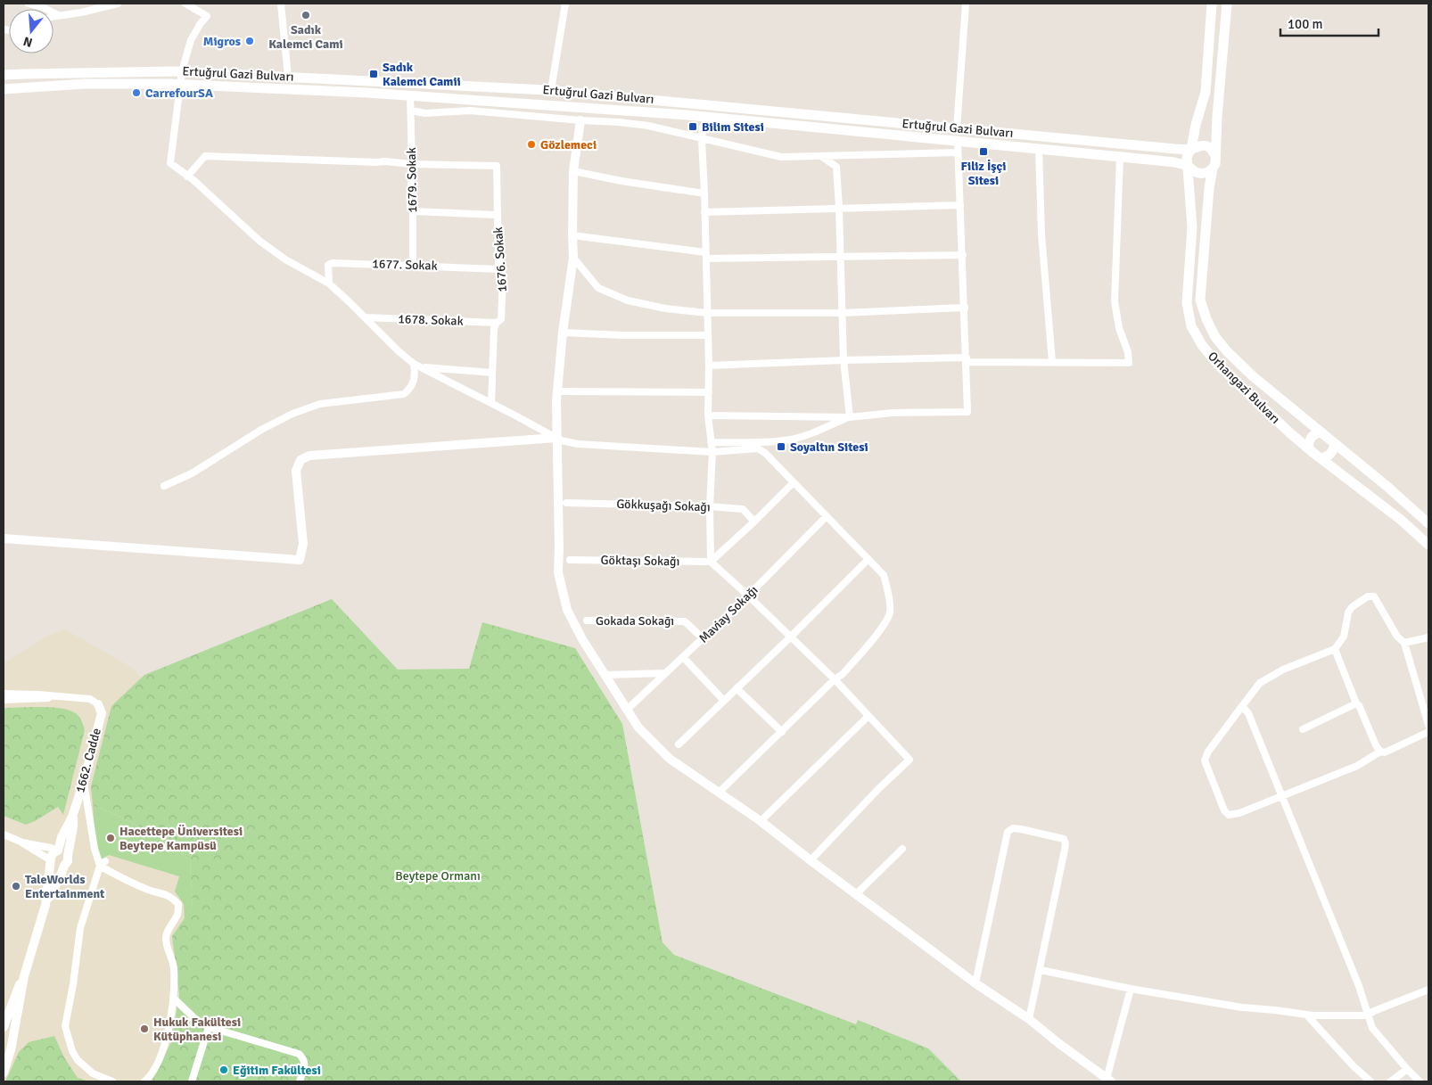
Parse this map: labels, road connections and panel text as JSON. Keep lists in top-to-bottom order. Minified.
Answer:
{"streets":{"main road":["Ertuğrul Gazi Bulvarı","Orhangazi Bulvarı"],"street":["1679. Sokak","1676. Sokak","1677. Sokak","1678. Sokak","Gökkuşağı Sokağı","Göktaşı Sokağı","Maviay Sokağı","Gokada Sokağı","1662. Cadde"]},"crossings":[["Ertuğrul Gazi Bulvarı","1679. Sokak"],["Ertuğrul Gazi Bulvarı","Orhangazi Bulvarı"],["1679. Sokak","1676. Sokak"],["1679. Sokak","1677. Sokak"],["1676. Sokak","1677. Sokak"],["1676. Sokak","1678. Sokak"],["Maviay Sokağı","Gokada Sokağı"]],"parks":["Beytepe Ormanı"],"places":{"other":["Sadık Kalemci Cami","Migros","CarrefourSA","Gözlemeci","Hacettepe Üniversitesi Beytepe Kampüsü","TaleWorlds Entertainment","Hukuk Fakültesi Kütüphanesi","Eğitim Fakültesi"],"transit":["Sadık Kalemci Camii","Bilim Sitesi","Filiz İşçi Sitesi","Soyaltın Sitesi"]},"scale_bar":"100 m","north":"bottom"}
